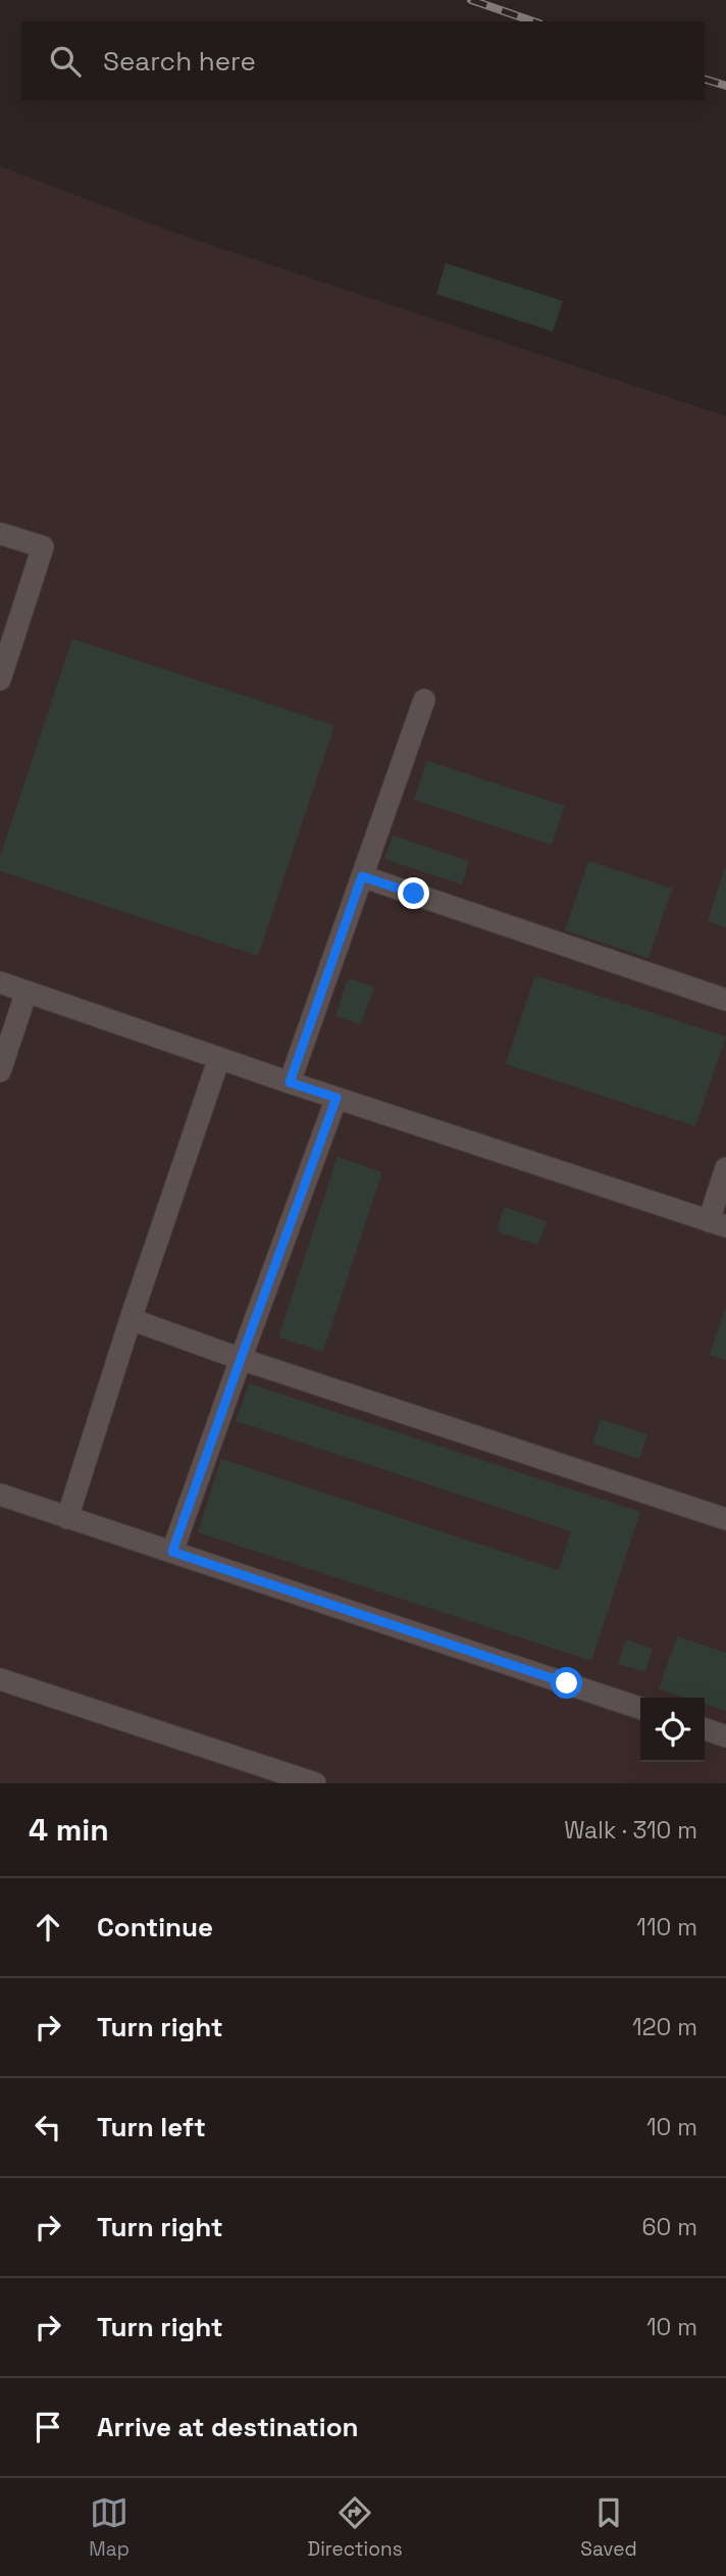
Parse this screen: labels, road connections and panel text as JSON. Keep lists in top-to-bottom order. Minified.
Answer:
{"page":{"search":"Search here","heading":["4 min","Walk · 310 m"],"list":[["Continue","110 m"],["Turn right","120 m"],["Turn left","10 m"],["Turn right","60 m"],["Turn right","10 m"],"Arrive at destination"],"nav":["Map","Directions","Saved"]}}
